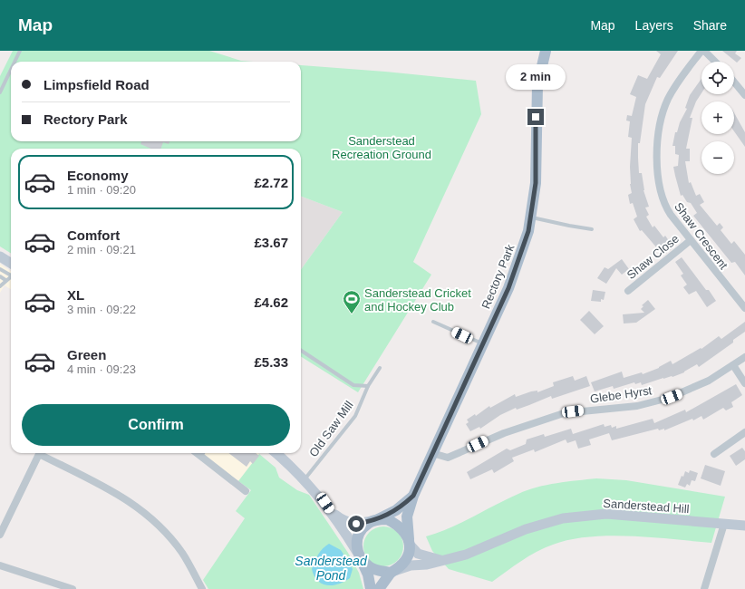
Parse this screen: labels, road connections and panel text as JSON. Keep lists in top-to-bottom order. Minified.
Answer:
{"streets":{"main road":["Rectory Park","Sanderstead Hill"],"street":["Shaw Crescent","Shaw Close","Glebe Hyrst"],"lane":["Old Saw Mill"]},"crossings":[["Shaw Crescent","Shaw Close"],["Rectory Park","Glebe Hyrst"],["Rectory Park","Sanderstead Hill"]],"water":["Sanderstead Pond"],"parks":["Sanderstead Recreation Ground"],"places":{"sports":["Sanderstead Cricket and Hockey Club"]},"page":{"header":"Map","nav":["Map","Layers","Share"],"map_buttons":["+","−"],"banner":["Limpsfield Road","Rectory Park"],"bubble":"2 min","list":[{"name":"Economy","note":"1 min · 09:20","value":"£2.72"},{"name":"Comfort","note":"2 min · 09:21","value":"£3.67"},{"name":"XL","note":"3 min · 09:22","value":"£4.62"},{"name":"Green","note":"4 min · 09:23","value":"£5.33"}],"buttons":"Confirm"}}
